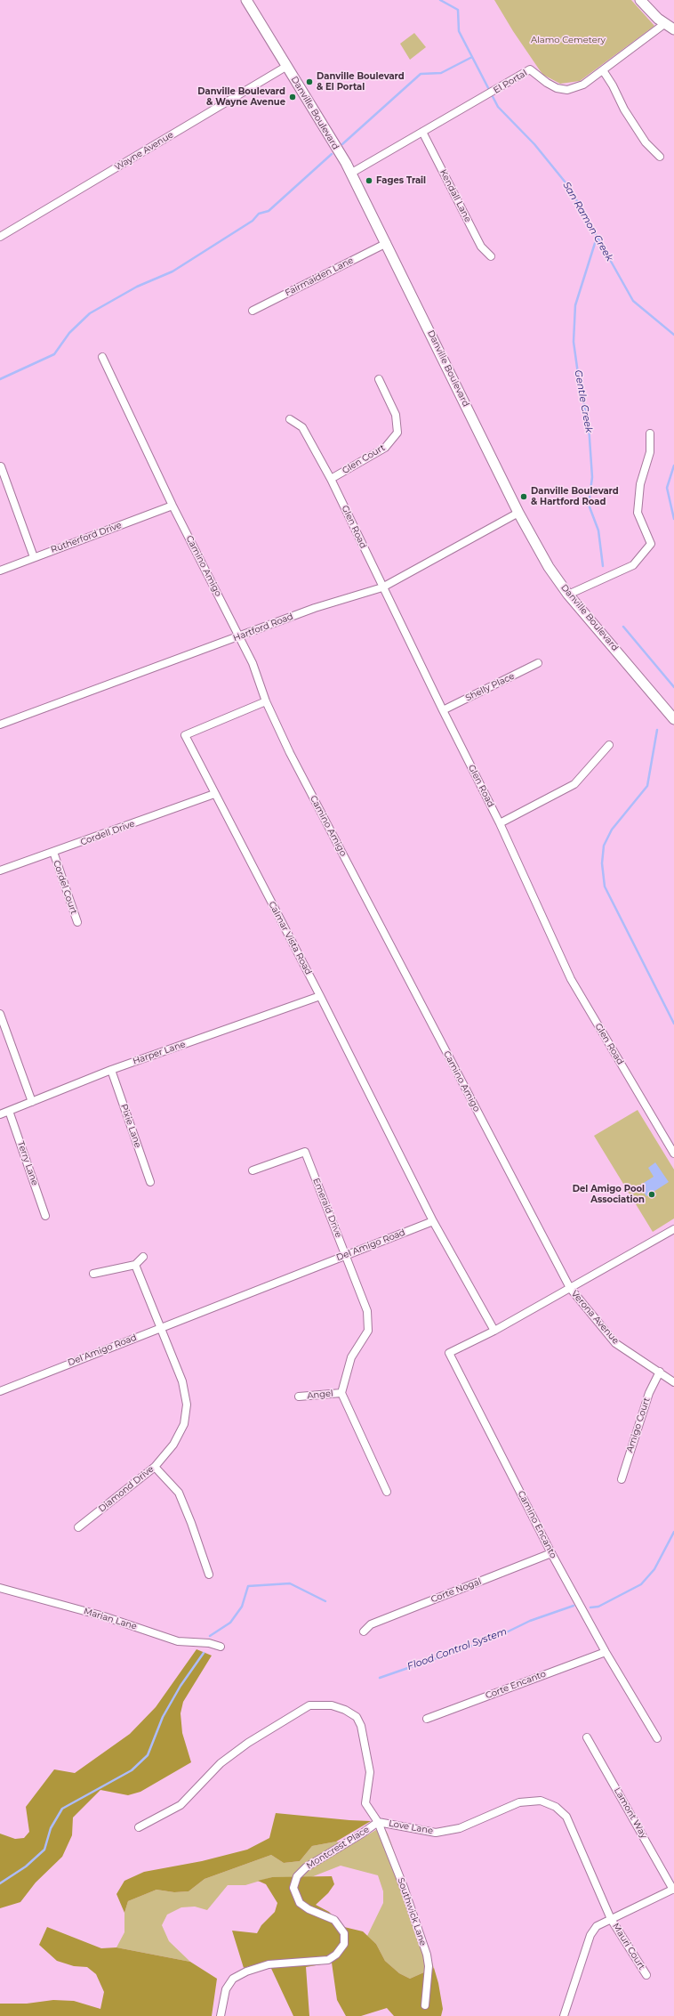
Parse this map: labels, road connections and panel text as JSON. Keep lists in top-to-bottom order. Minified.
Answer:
{"streets":{"main road":["Danville Boulevard"],"street":["El Portal","Wayne Avenue","Kendall Lane","Fairmaiden Lane","Glen Court","Glen Road","Rutherford Drive","Camino Amigo","Hartford Road","Shelly Place","Cordell Drive","Cordel Court","Calmar Vista Road","Harper Lane","Pixie Lane","Terry Lane","Emerald Drive","Del Amigo Road","Verona Avenue","Angel","Amigo Court","Diamond Drive","Camino Encanto","Corte Nogal","Marian Lane","Corte Encanto","Lamont Way","Love Lane","Montcrest Place","Southwick Lane","Mauri Court"]},"crossings":[["El Portal","Danville Boulevard"],["El Portal","Kendall Lane"],["Danville Boulevard","Wayne Avenue"],["Danville Boulevard","Fairmaiden Lane"],["Danville Boulevard","Hartford Road"],["Glen Court","Glen Road"],["Glen Road","Hartford Road"],["Glen Road","Shelly Place"],["Rutherford Drive","Camino Amigo"],["Camino Amigo","Hartford Road"],["Camino Amigo","Calmar Vista Road"],["Camino Amigo","Verona Avenue"],["Cordell Drive","Cordel Court"],["Cordell Drive","Calmar Vista Road"],["Calmar Vista Road","Harper Lane"],["Calmar Vista Road","Del Amigo Road"],["Harper Lane","Pixie Lane"],["Harper Lane","Terry Lane"],["Emerald Drive","Del Amigo Road"],["Emerald Drive","Angel"],["Del Amigo Road","Diamond Drive"],["Verona Avenue","Amigo Court"],["Camino Encanto","Corte Nogal"],["Camino Encanto","Corte Encanto"],["Love Lane","Montcrest Place"],["Love Lane","Southwick Lane"],["Love Lane","Mauri Court"],["Montcrest Place","Southwick Lane"]],"water":["San Ramon Creek","Gentle Creek","Flood Control System"],"parks":["Alamo Cemetery"],"places":["Danville Boulevard & El Portal","Danville Boulevard & Wayne Avenue","Fages Trail","Danville Boulevard & Hartford Road","Del Amigo Pool Association"]}
